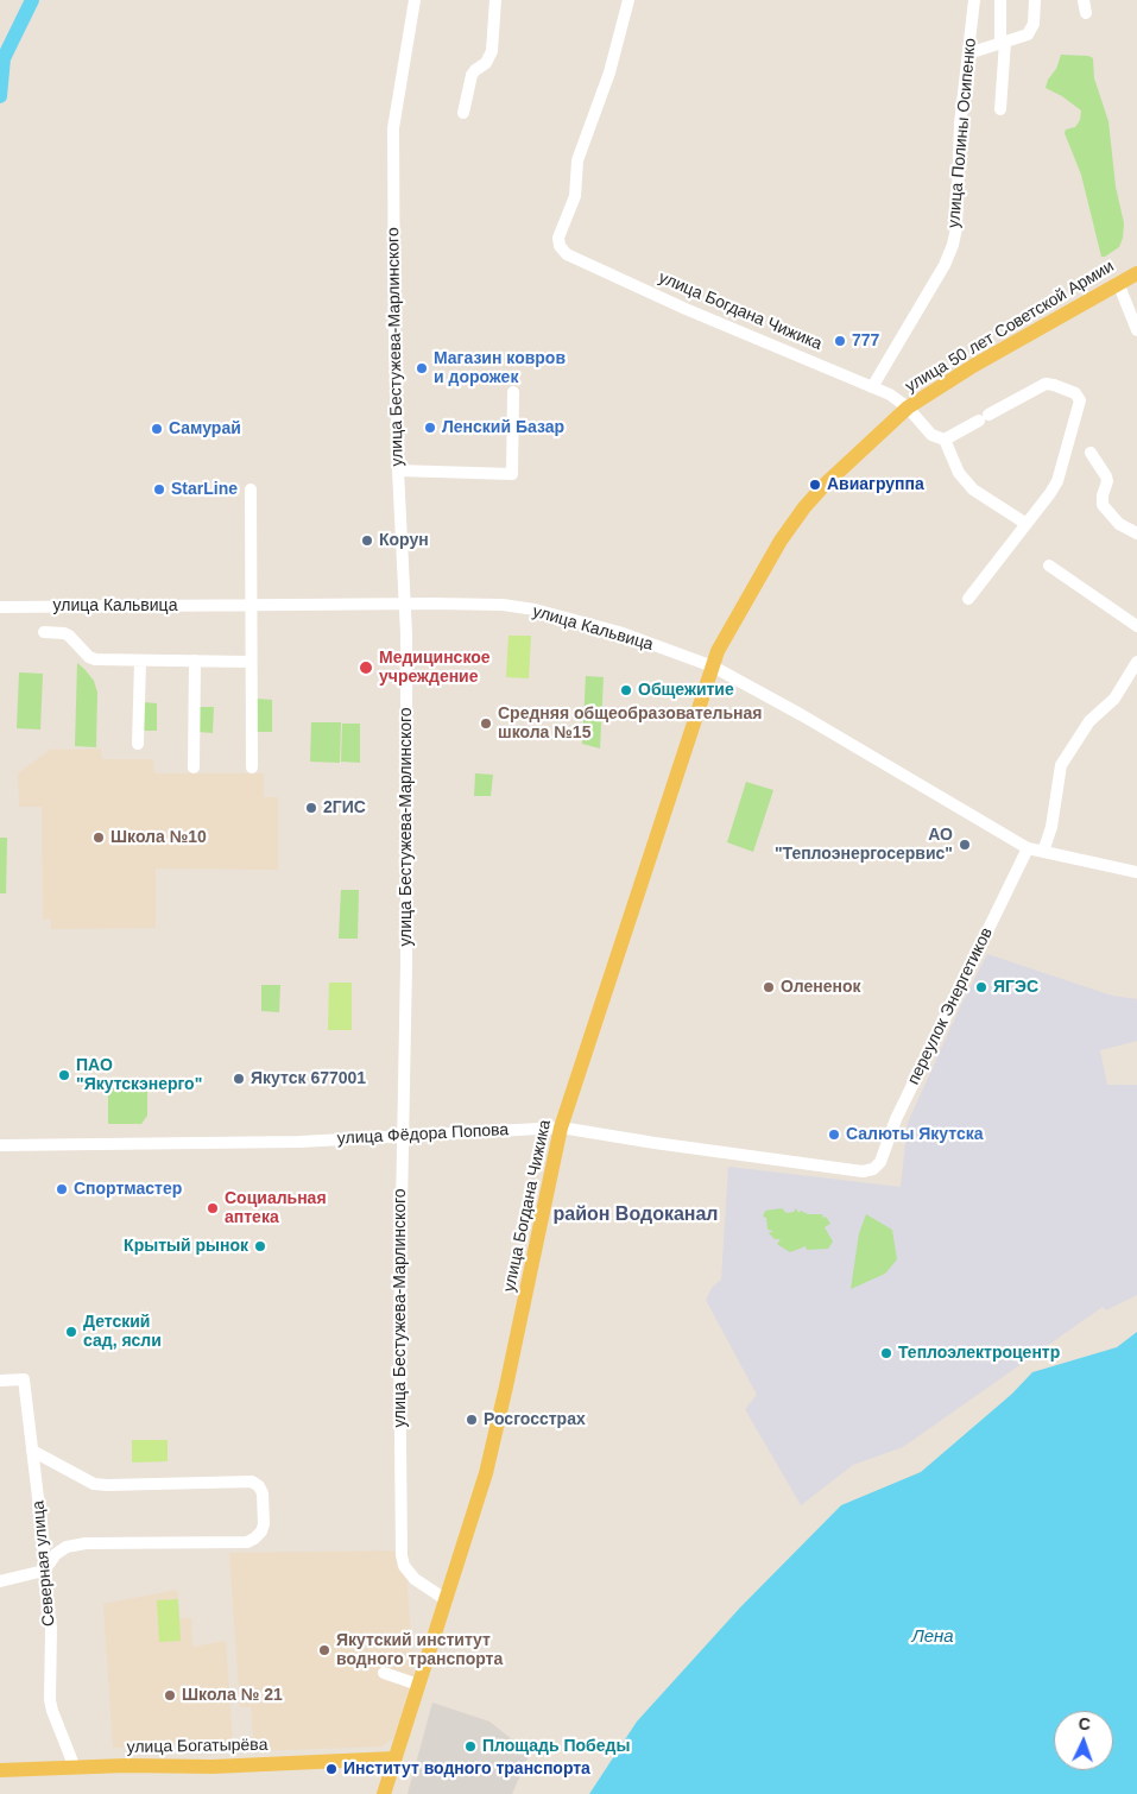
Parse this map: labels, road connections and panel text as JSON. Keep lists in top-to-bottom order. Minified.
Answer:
{"streets":{"main road":["улица Богдана Чижика","улица 50 лет Советской Армии","улица Богатырёва"],"street":["улица Полины Осипенко","улица Бестужева-Марлинского","улица Кальвица","переулок Энергетиков","улица Фёдора Попова","Северная улица"]},"crossings":[["улица Полины Осипенко","улица Богдана Чижика"],["улица Богдана Чижика","улица 50 лет Советской Армии"],["улица Богдана Чижика","улица Бестужева-Марлинского"],["улица Богдана Чижика","улица Кальвица"],["улица Богдана Чижика","улица Фёдора Попова"],["улица Богдана Чижика","улица Богатырёва"],["улица 50 лет Советской Армии","улица Кальвица"],["улица Бестужева-Марлинского","улица Кальвица"],["улица Бестужева-Марлинского","улица Фёдора Попова"],["улица Кальвица","переулок Энергетиков"],["переулок Энергетиков","улица Фёдора Попова"],["Северная улица","улица Богатырёва"]],"districts":["район Водоканал"],"water":["Лена"],"places":["777","Магазин ковров и дорожек","Ленский Базар","Самурай","Авиагруппа","StarLine","Корун","Медицинское учреждение","Общежитие","Средняя общеобразовательная школа №15","2ГИС","Школа №10","АО \"Теплоэнергосервис\"","Олененок","ЯГЭС","ПАО \"Якутскэнерго\"","Якутск 677001","Салюты Якутска","Спортмастер","Социальная аптека","Крытый рынок","Детский сад, ясли","Теплоэлектроцентр","Росгосстрах","Якутский институт водного транспорта","Школа № 21","Площадь Победы","Институт водного транспорта"],"north":"top"}
